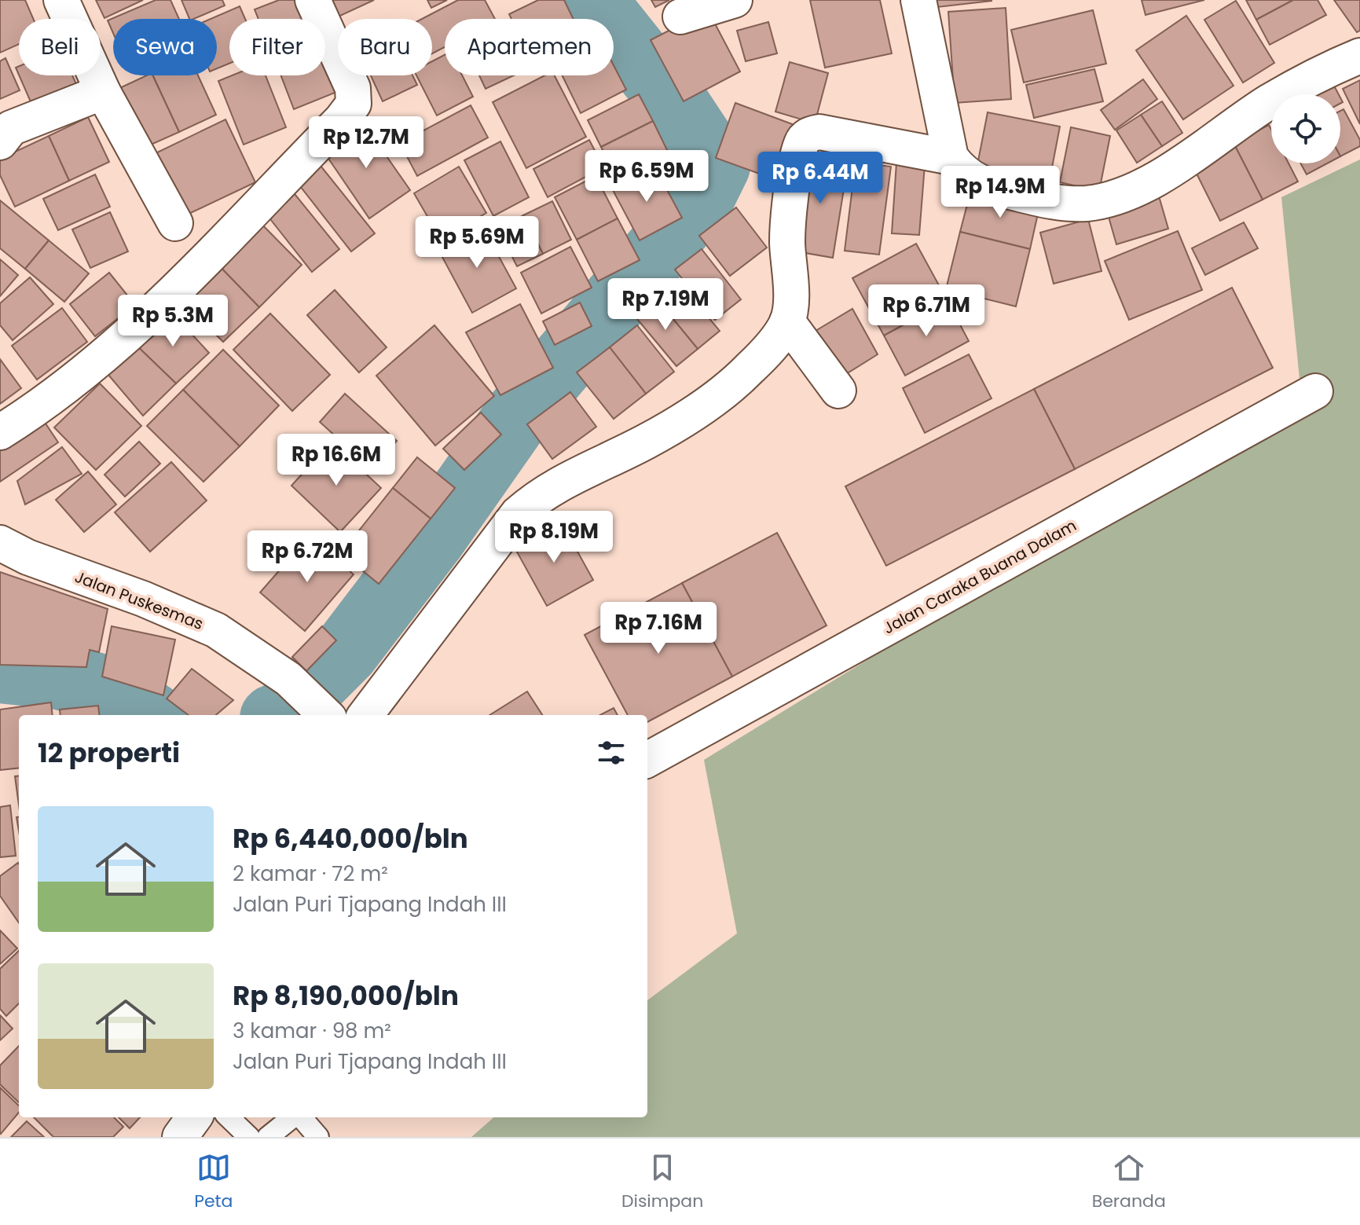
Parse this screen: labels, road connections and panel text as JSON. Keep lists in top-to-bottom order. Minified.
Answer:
{"streets":{"street":["Jalan Caraka Buana Dalam","Jalan Puskesmas"]},"page":{"chip":["Beli","Sewa","Filter","Baru","Apartemen"],"price":["Rp 12.7M","Rp 6.59M","Rp 6.44M","Rp 14.9M","Rp 5.69M","Rp 7.19M","Rp 6.71M","Rp 5.3M","Rp 16.6M","Rp 8.19M","Rp 6.72M","Rp 7.16M"],"heading":"12 properti","list":[{"name":"Rp 6,440,000/bln","note":"2 kamar · 72 m² · Jalan Puri Tjapang Indah III"},{"name":"Rp 8,190,000/bln","note":"3 kamar · 98 m² · Jalan Puri Tjapang Indah III"}],"tabs":["Peta","Disimpan","Beranda"]}}
